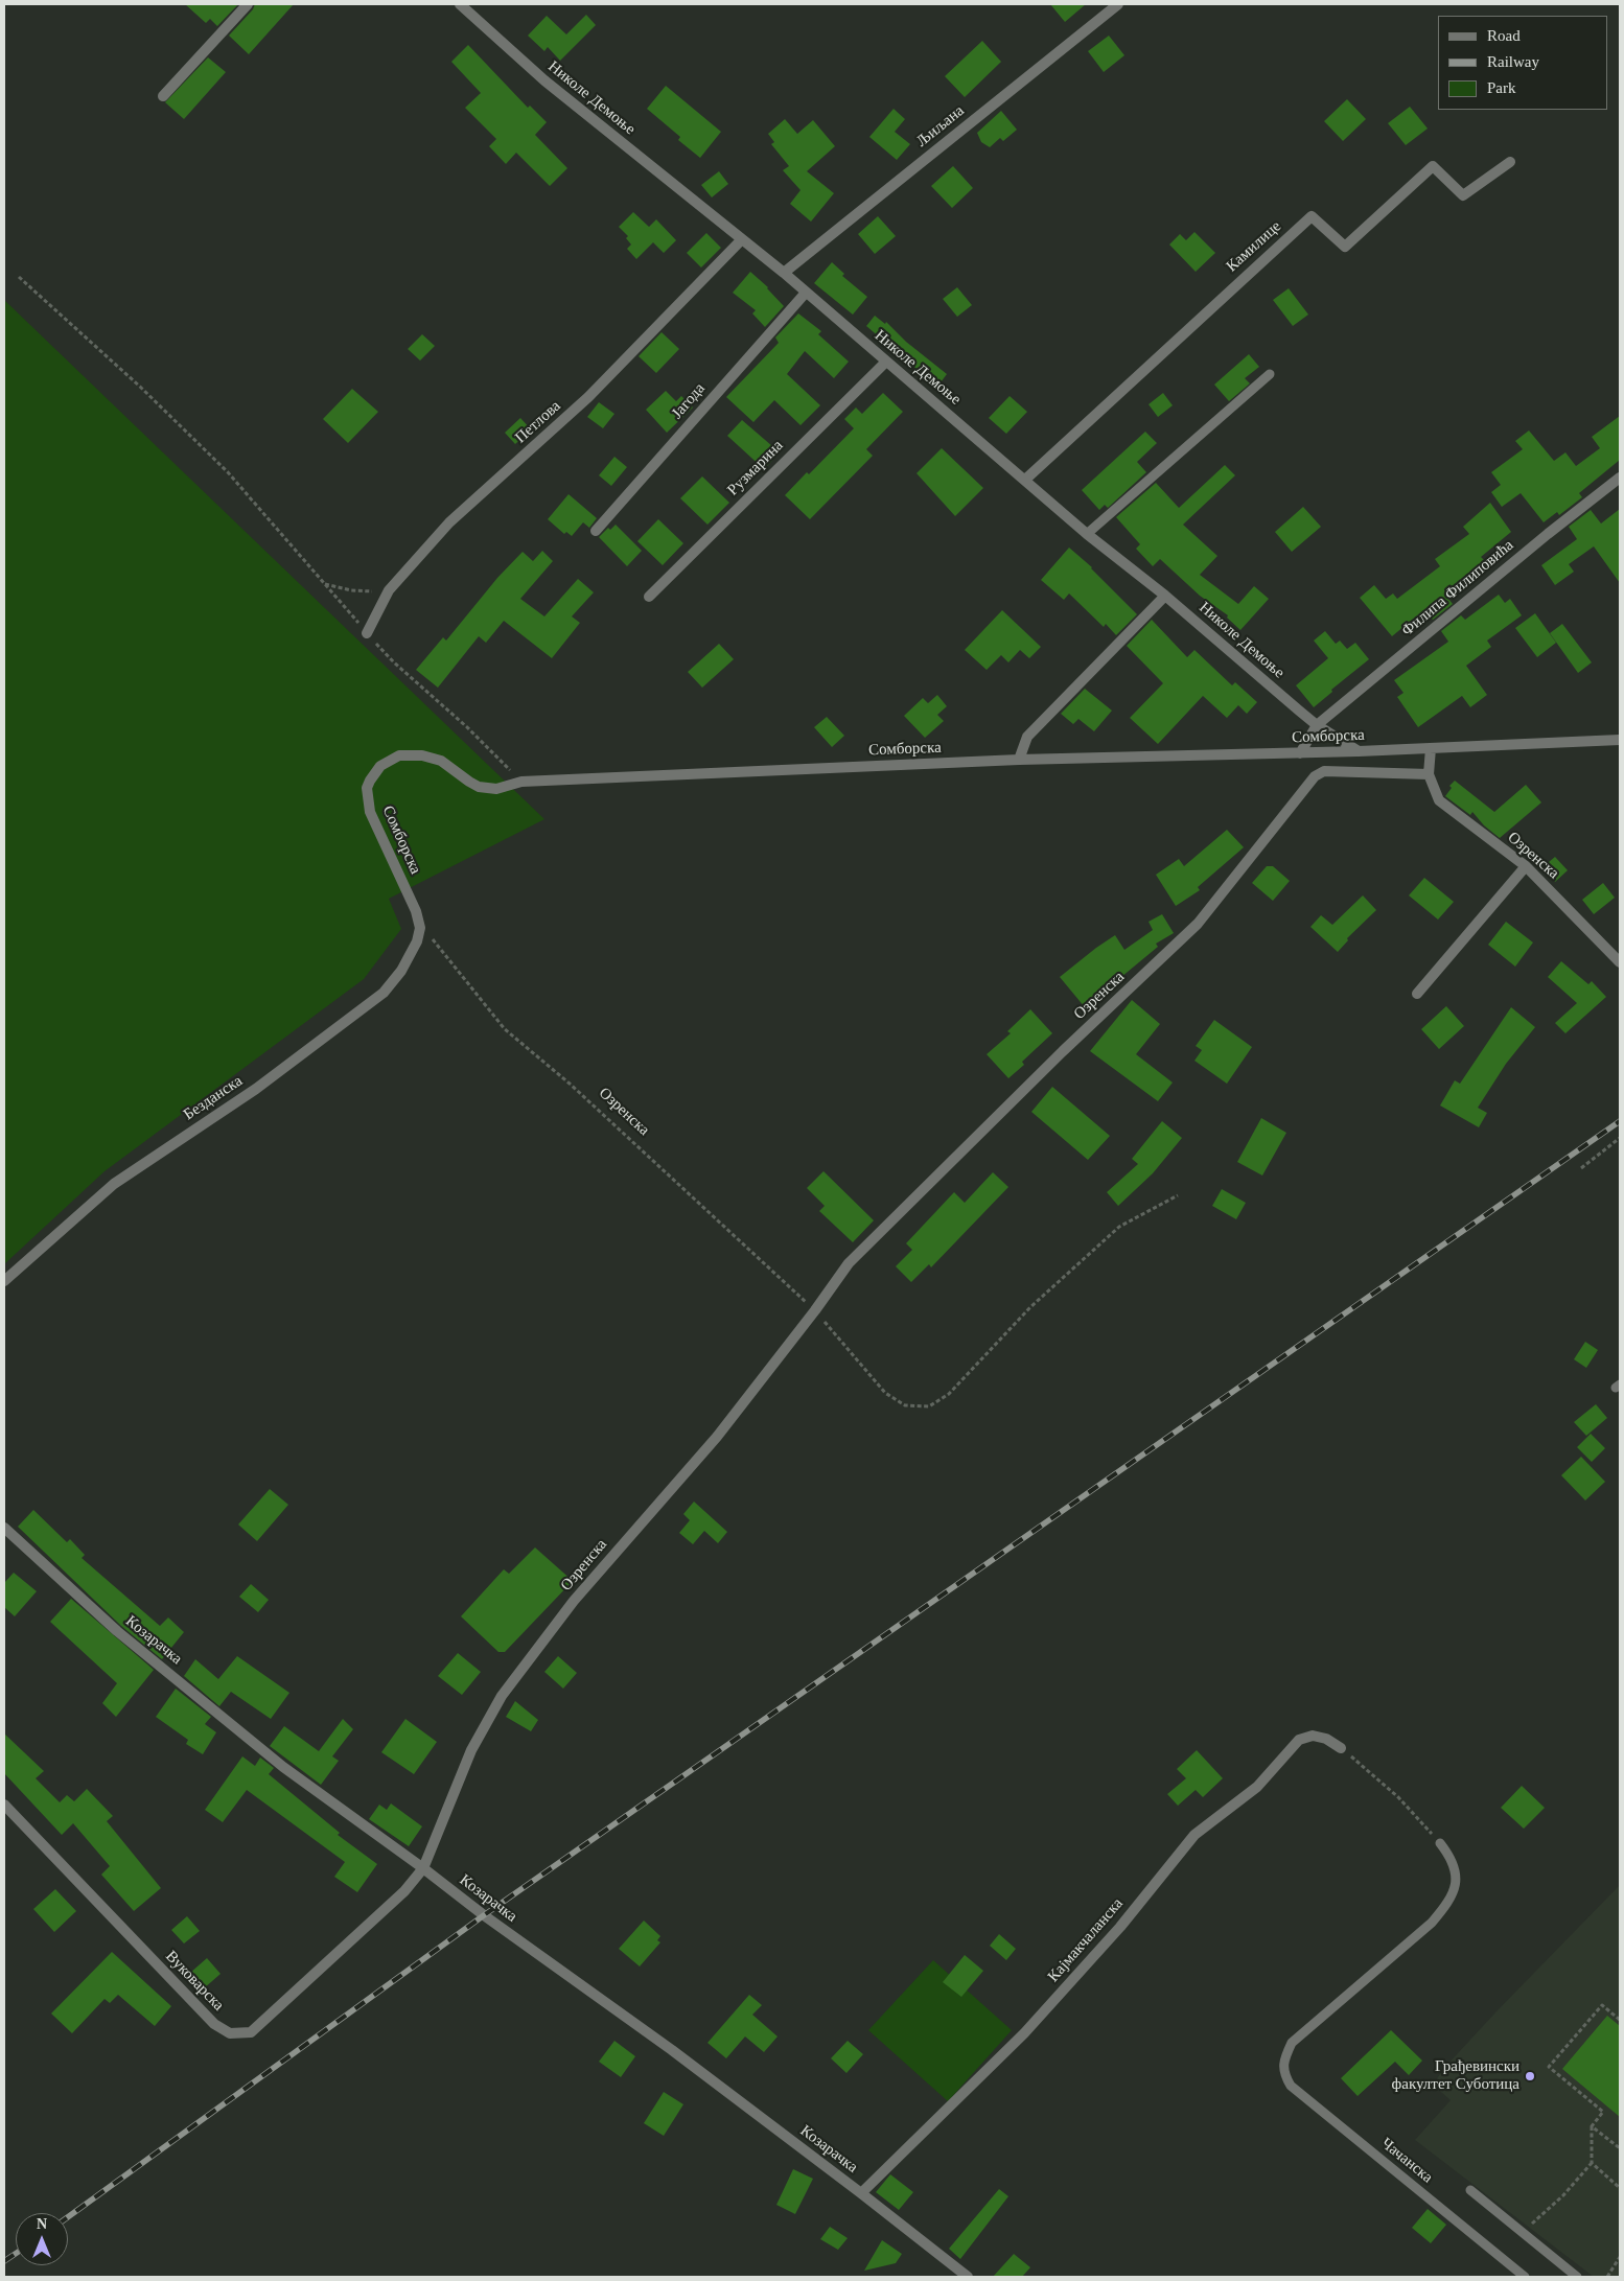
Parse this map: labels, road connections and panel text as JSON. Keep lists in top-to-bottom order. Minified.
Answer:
{"streets":{"street":["Николе Демоње","Љиљана","Камилице","Јагода","Петлова","Рузмарина","Филипа Филиповића","Сомборска","Озренска","Безданска","Козарачка","Кајмакчаланска","Вуковарска"],"lane":["Чачанска"]},"crossings":[["Николе Демоње","Љиљана"],["Николе Демоње","Камилице"],["Николе Демоње","Јагода"],["Николе Демоње","Петлова"],["Николе Демоње","Рузмарина"],["Николе Демоње","Филипа Филиповића"],["Николе Демоње","Сомборска"],["Филипа Филиповића","Сомборска"],["Сомборска","Озренска"],["Сомборска","Безданска"],["Озренска","Безданска"],["Озренска","Козарачка"],["Озренска","Вуковарска"],["Козарачка","Кајмакчаланска"],["Козарачка","Вуковарска"]],"places":["Грађевински факултет Суботица"],"legend":["Road","Railway","Park"],"north":"top"}
